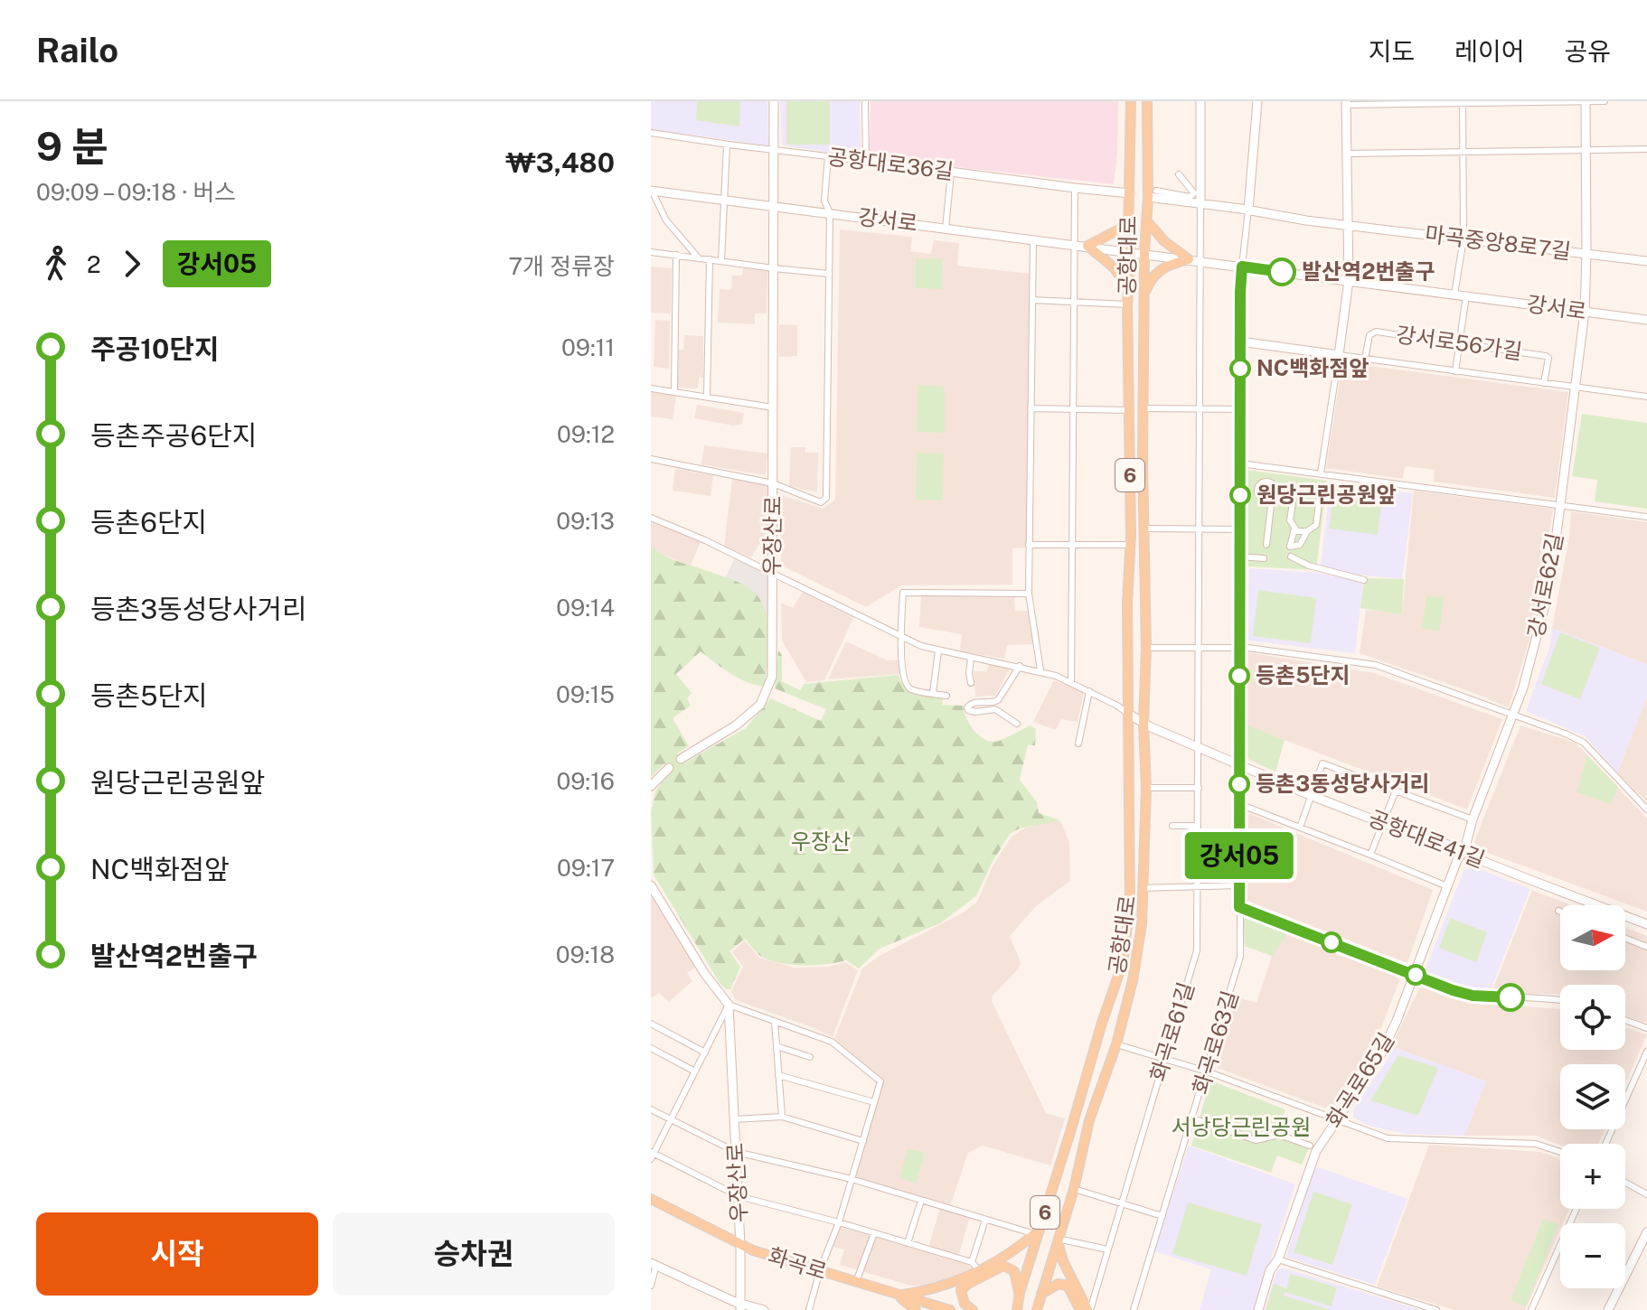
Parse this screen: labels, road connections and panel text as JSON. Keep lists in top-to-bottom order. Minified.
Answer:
{"streets":{"main road":["공항대로","6","화곡로"],"street":["공항대로36길","강서로","마곡중앙8로7길","강서로56가길","우장산로","강서로62길","공항대로41길","화곡로61길","화곡로63길","화곡로65길"]},"crossings":[["공항대로36길","강서로"],["공항대로36길","공항대로"],["강서로","공항대로"],["강서로","우장산로"],["강서로","강서로62길"],["강서로","화곡로61길"],["마곡중앙8로7길","공항대로"],["마곡중앙8로7길","강서로62길"],["공항대로","공항대로41길"],["공항대로","화곡로61길"],["공항대로","화곡로63길"],["강서로56가길","강서로62길"],["강서로56가길","화곡로63길"],["우장산로","화곡로"],["강서로62길","공항대로41길"],["강서로62길","화곡로65길"],["공항대로41길","화곡로61길"],["공항대로41길","화곡로63길"],["공항대로41길","화곡로65길"]],"parks":["우장산","서낭당근린공원"],"places":["발산역2번출구","NC백화점앞","원당근린공원앞","등촌5단지","등촌3동성당사거리"],"lines":["bus line 강서05"],"north":"right","page":{"header":"Railo","nav":["지도","레이어","공유"],"heading":["9 분","09:09 – 09:18 · 버스","₩3,480"],"on_map":"강서05","legs":["2","강서05","7개 정류장"],"list":[{"name":"주공10단지","value":"09:11"},{"name":"등촌주공6단지","value":"09:12"},{"name":"등촌6단지","value":"09:13"},{"name":"등촌3동성당사거리","value":"09:14"},{"name":"등촌5단지","value":"09:15"},{"name":"원당근린공원앞","value":"09:16"},{"name":"NC백화점앞","value":"09:17"},{"name":"발산역2번출구","value":"09:18"}],"map_buttons":["+","−"],"buttons":["시작","승차권"]}}
